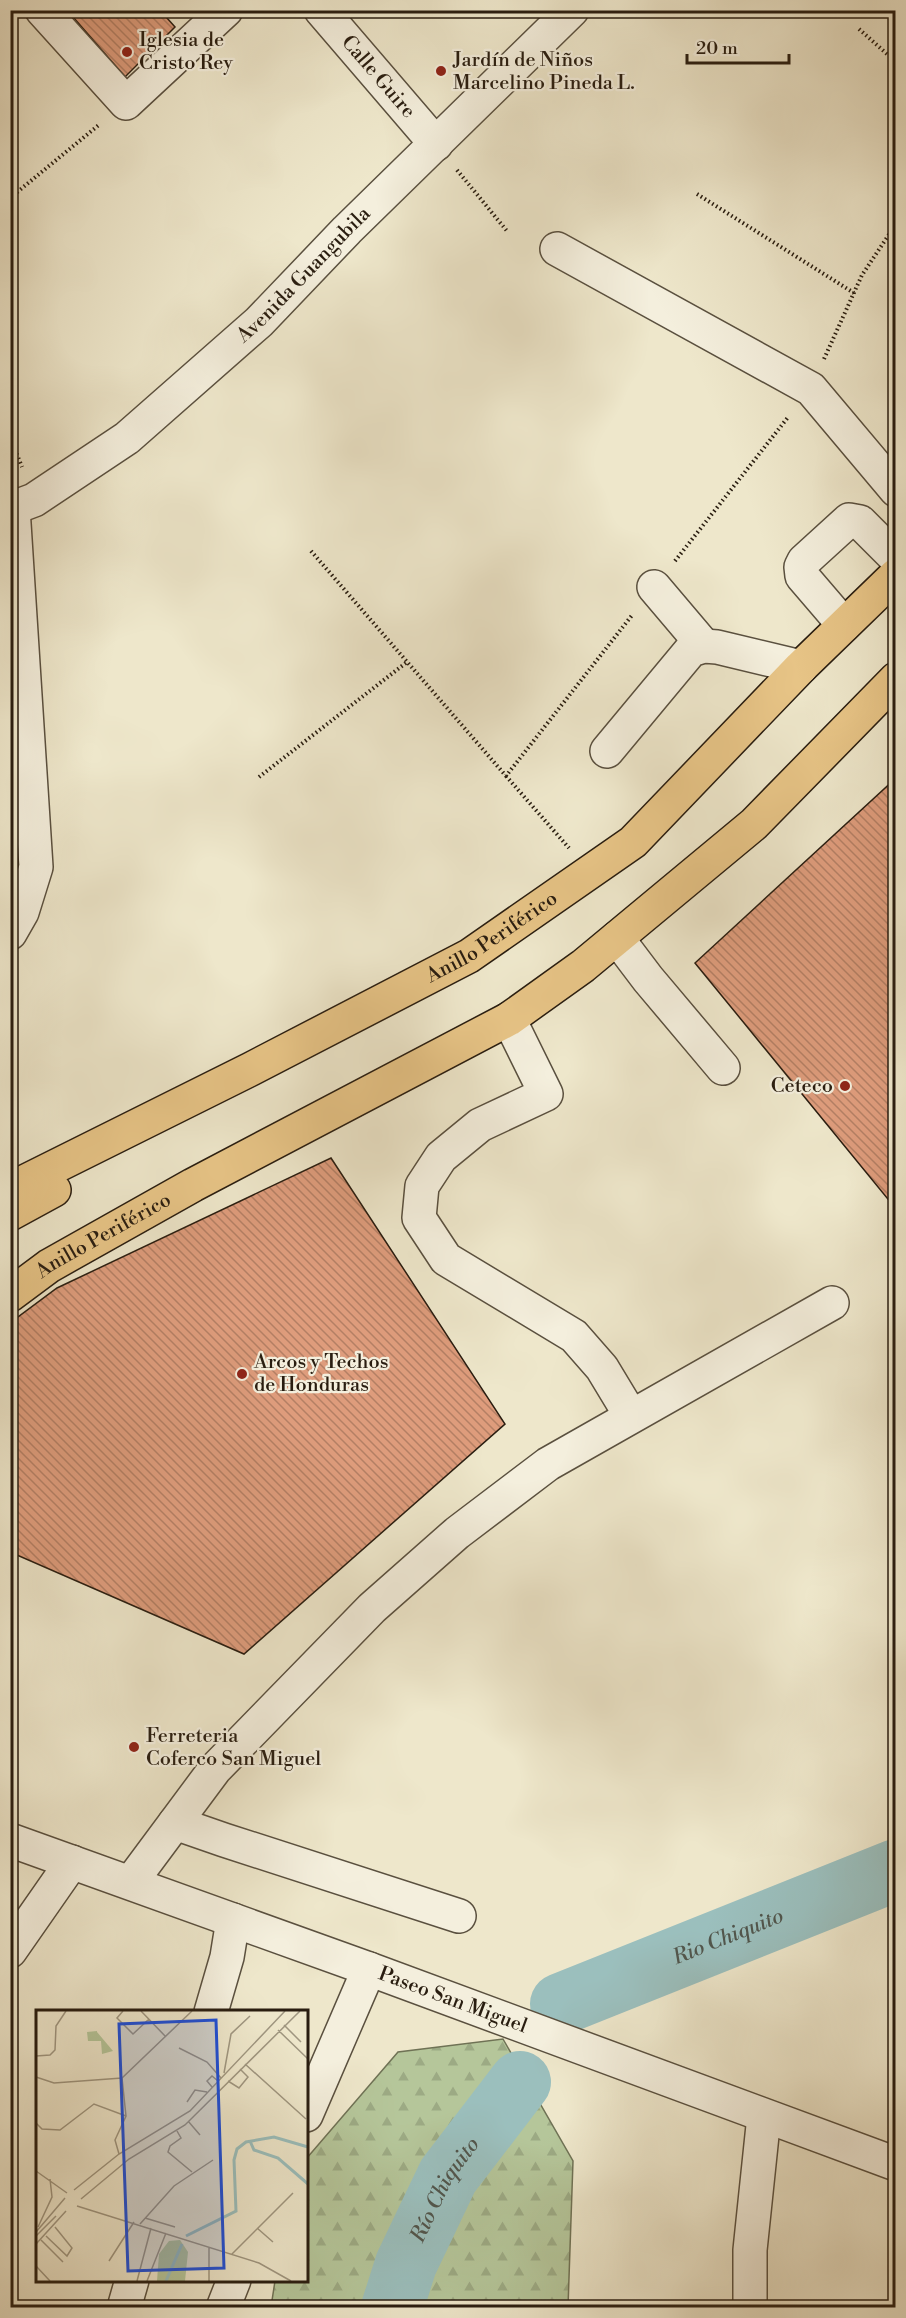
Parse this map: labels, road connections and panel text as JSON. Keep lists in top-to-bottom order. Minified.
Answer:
{"streets":{"highway":["Anillo Periférico"],"street":["Calle Guire","Avenida Guangubila","Paseo San Miguel"]},"crossings":[["Calle Guire","Avenida Guangubila"]],"water":["Rio Chiquito","Río Chiquito"],"places":["Iglesia de Cristo Rey","Jardín de Niños Marcelino Pineda L.","Ceteco","Arcos y Techos de Honduras","Ferreteria Coferco San Miguel"],"scale_bar":"20 m"}
